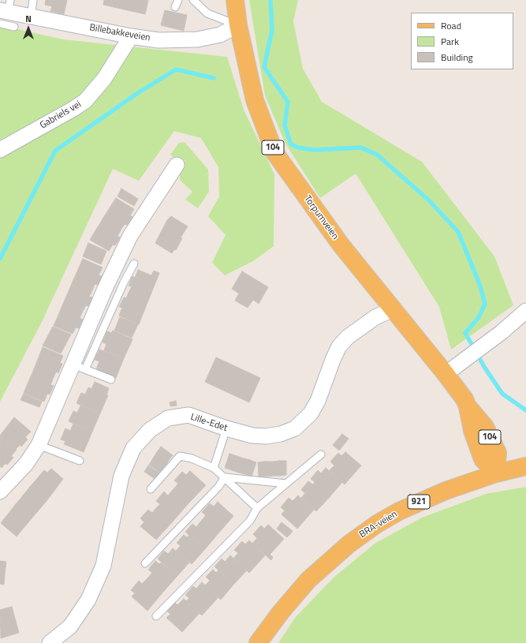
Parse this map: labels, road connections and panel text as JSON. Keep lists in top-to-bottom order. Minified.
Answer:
{"streets":{"main road":["104","Torpumveien","921","BRA-veien"],"street":["Billebakkeveien","Gabriels vei","Lille-Edet"]},"crossings":[["Billebakkeveien","Gabriels vei"],["Billebakkeveien","Torpumveien"],["Torpumveien","Lille-Edet"],["Torpumveien","BRA-veien"]],"legend":["Road","Park","Building"],"north":"top"}
